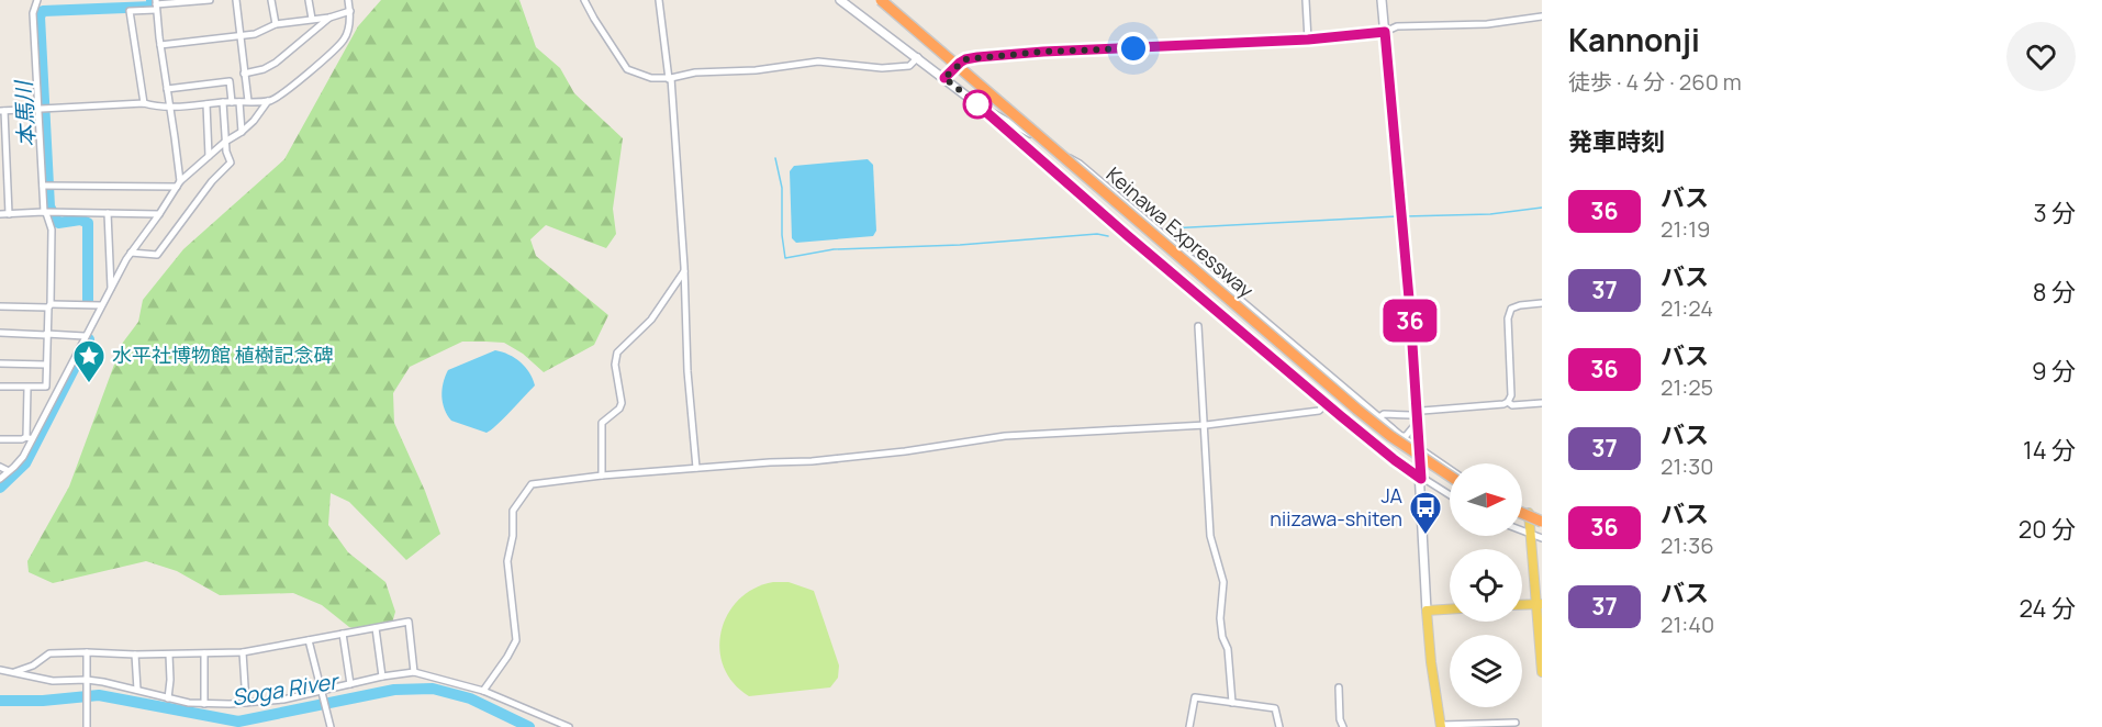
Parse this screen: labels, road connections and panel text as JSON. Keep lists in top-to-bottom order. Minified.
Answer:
{"streets":{"highway":["Keinawa Expressway"]},"water":["本馬川","Soga River"],"places":{"place":["水平社博物館 植樹記念碑"],"bus stop":["JA niizawa-shiten"]},"lines":["bus line 36"],"north":"right","page":{"on_map":"36","heading":[["Kannonji","徒歩 · 4 分 · 260 m"],"発車時刻"],"list":[{"mark":"36","name":"バス","note":"21:19","value":"3 分"},{"mark":"37","name":"バス","note":"21:24","value":"8 分"},{"mark":"36","name":"バス","note":"21:25","value":"9 分"},{"mark":"37","name":"バス","note":"21:30","value":"14 分"},{"mark":"36","name":"バス","note":"21:36","value":"20 分"},{"mark":"37","name":"バス","note":"21:40","value":"24 分"}]}}
